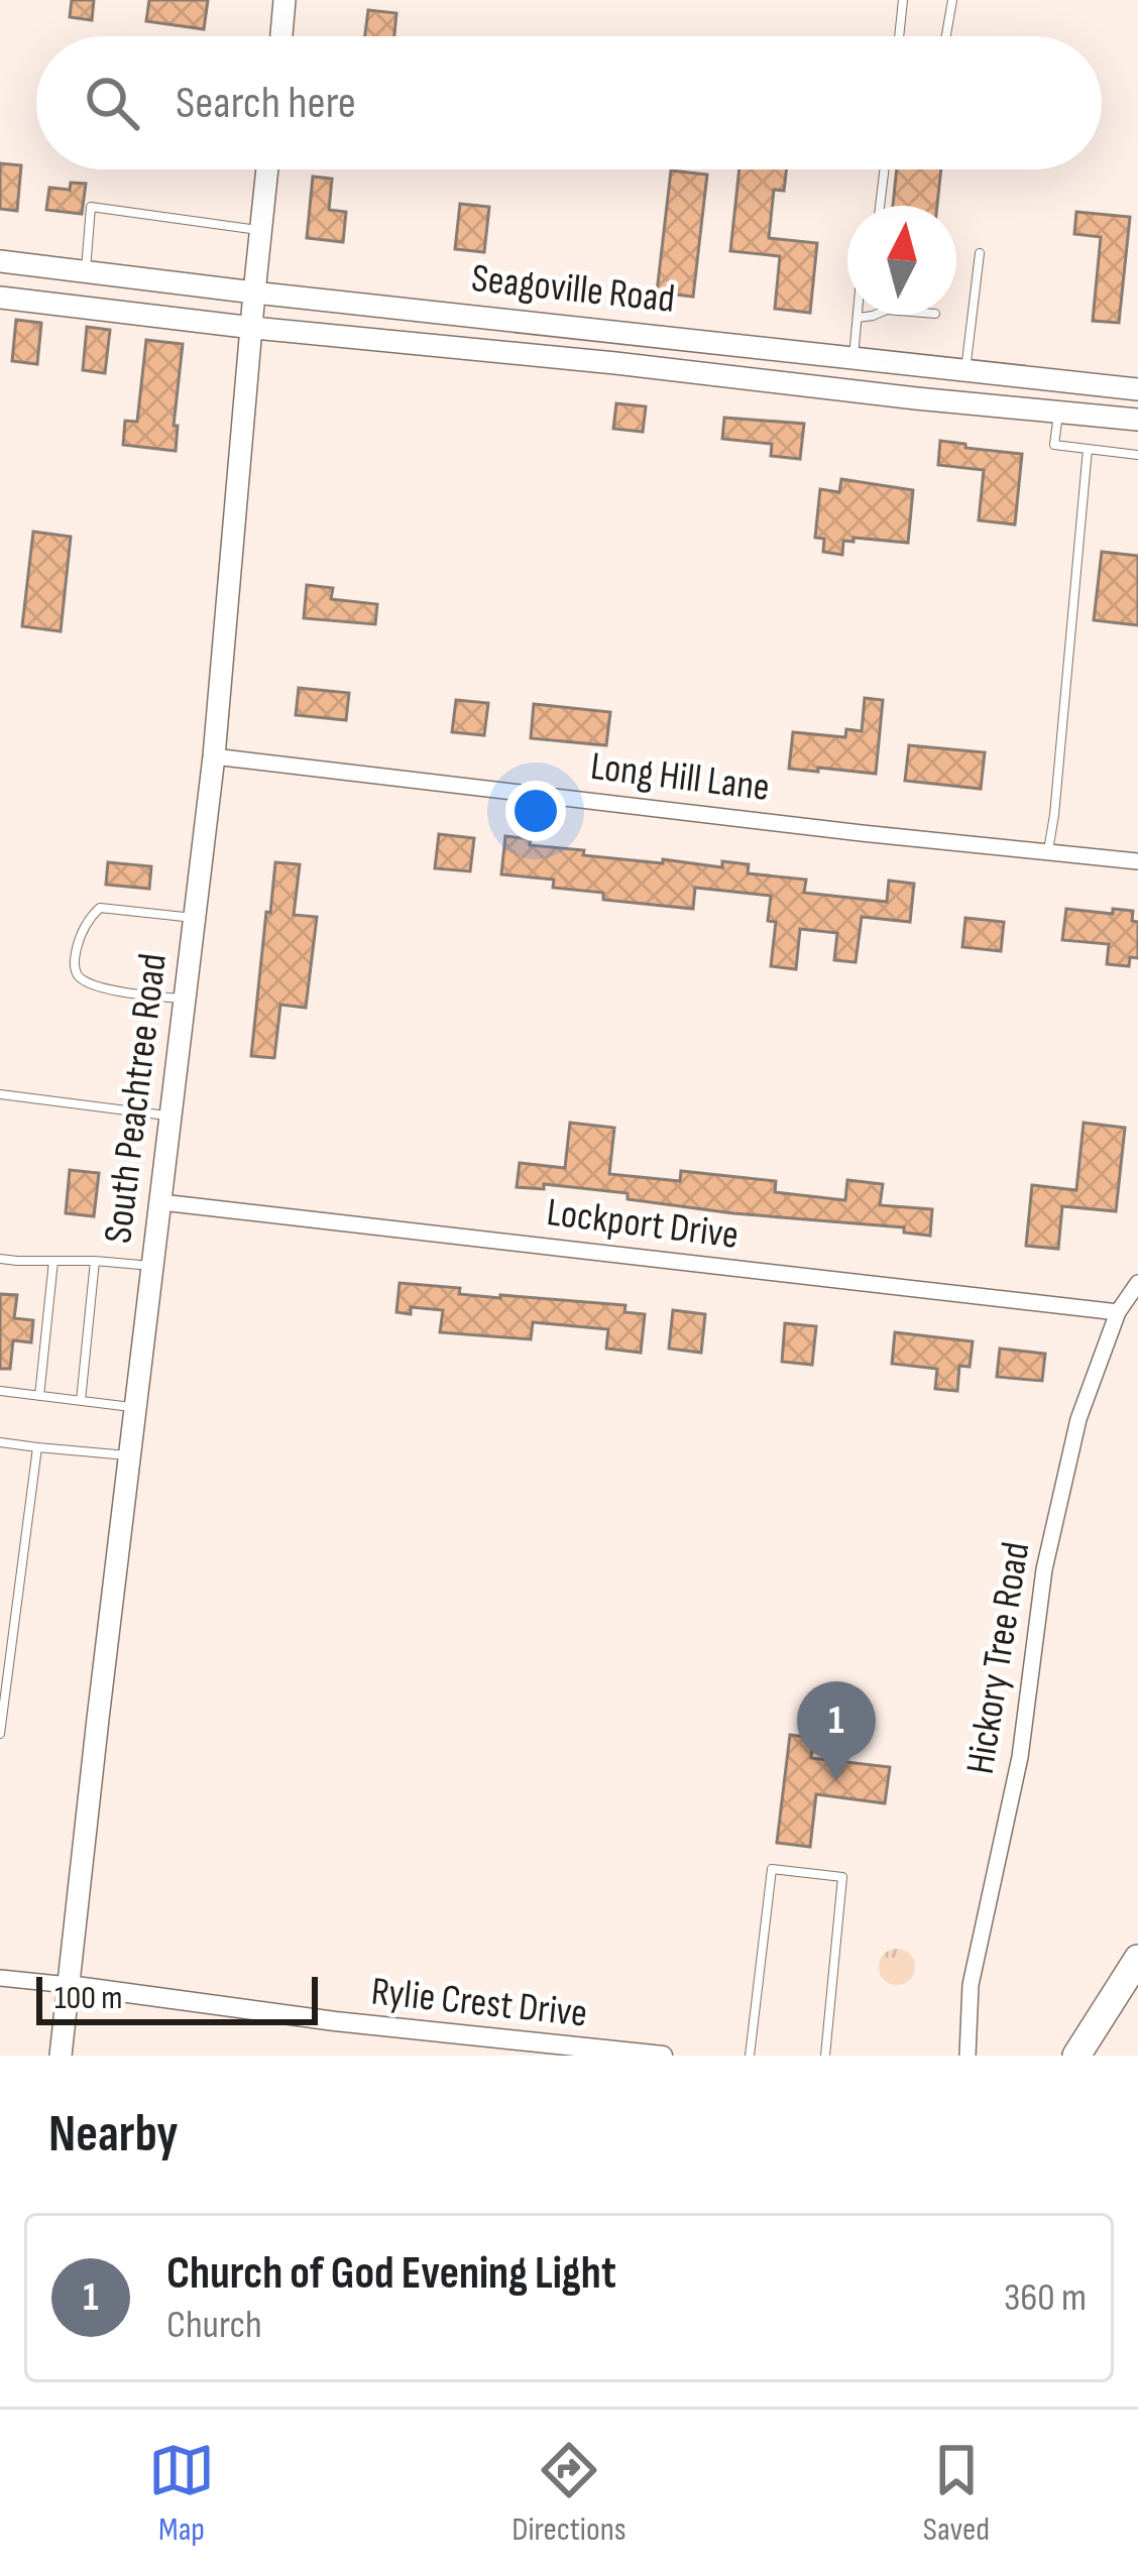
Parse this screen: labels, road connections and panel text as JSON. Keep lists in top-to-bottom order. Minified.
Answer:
{"streets":{"main road":["Seagoville Road","South Peachtree Road"],"street":["Long Hill Lane","Lockport Drive","Hickory Tree Road","Rylie Crest Drive"]},"crossings":[["Seagoville Road","South Peachtree Road"],["Long Hill Lane","South Peachtree Road"],["South Peachtree Road","Lockport Drive"],["South Peachtree Road","Rylie Crest Drive"],["Lockport Drive","Hickory Tree Road"]],"scale_bar":"100 m","north":"top","page":{"search":"Search here","pins":"1","scale":"100 m","heading":"Nearby","list":[{"mark":"1","name":"Church of God Evening Light","note":"Church","value":"360 m"}],"nav":["Map","Directions","Saved"]}}
